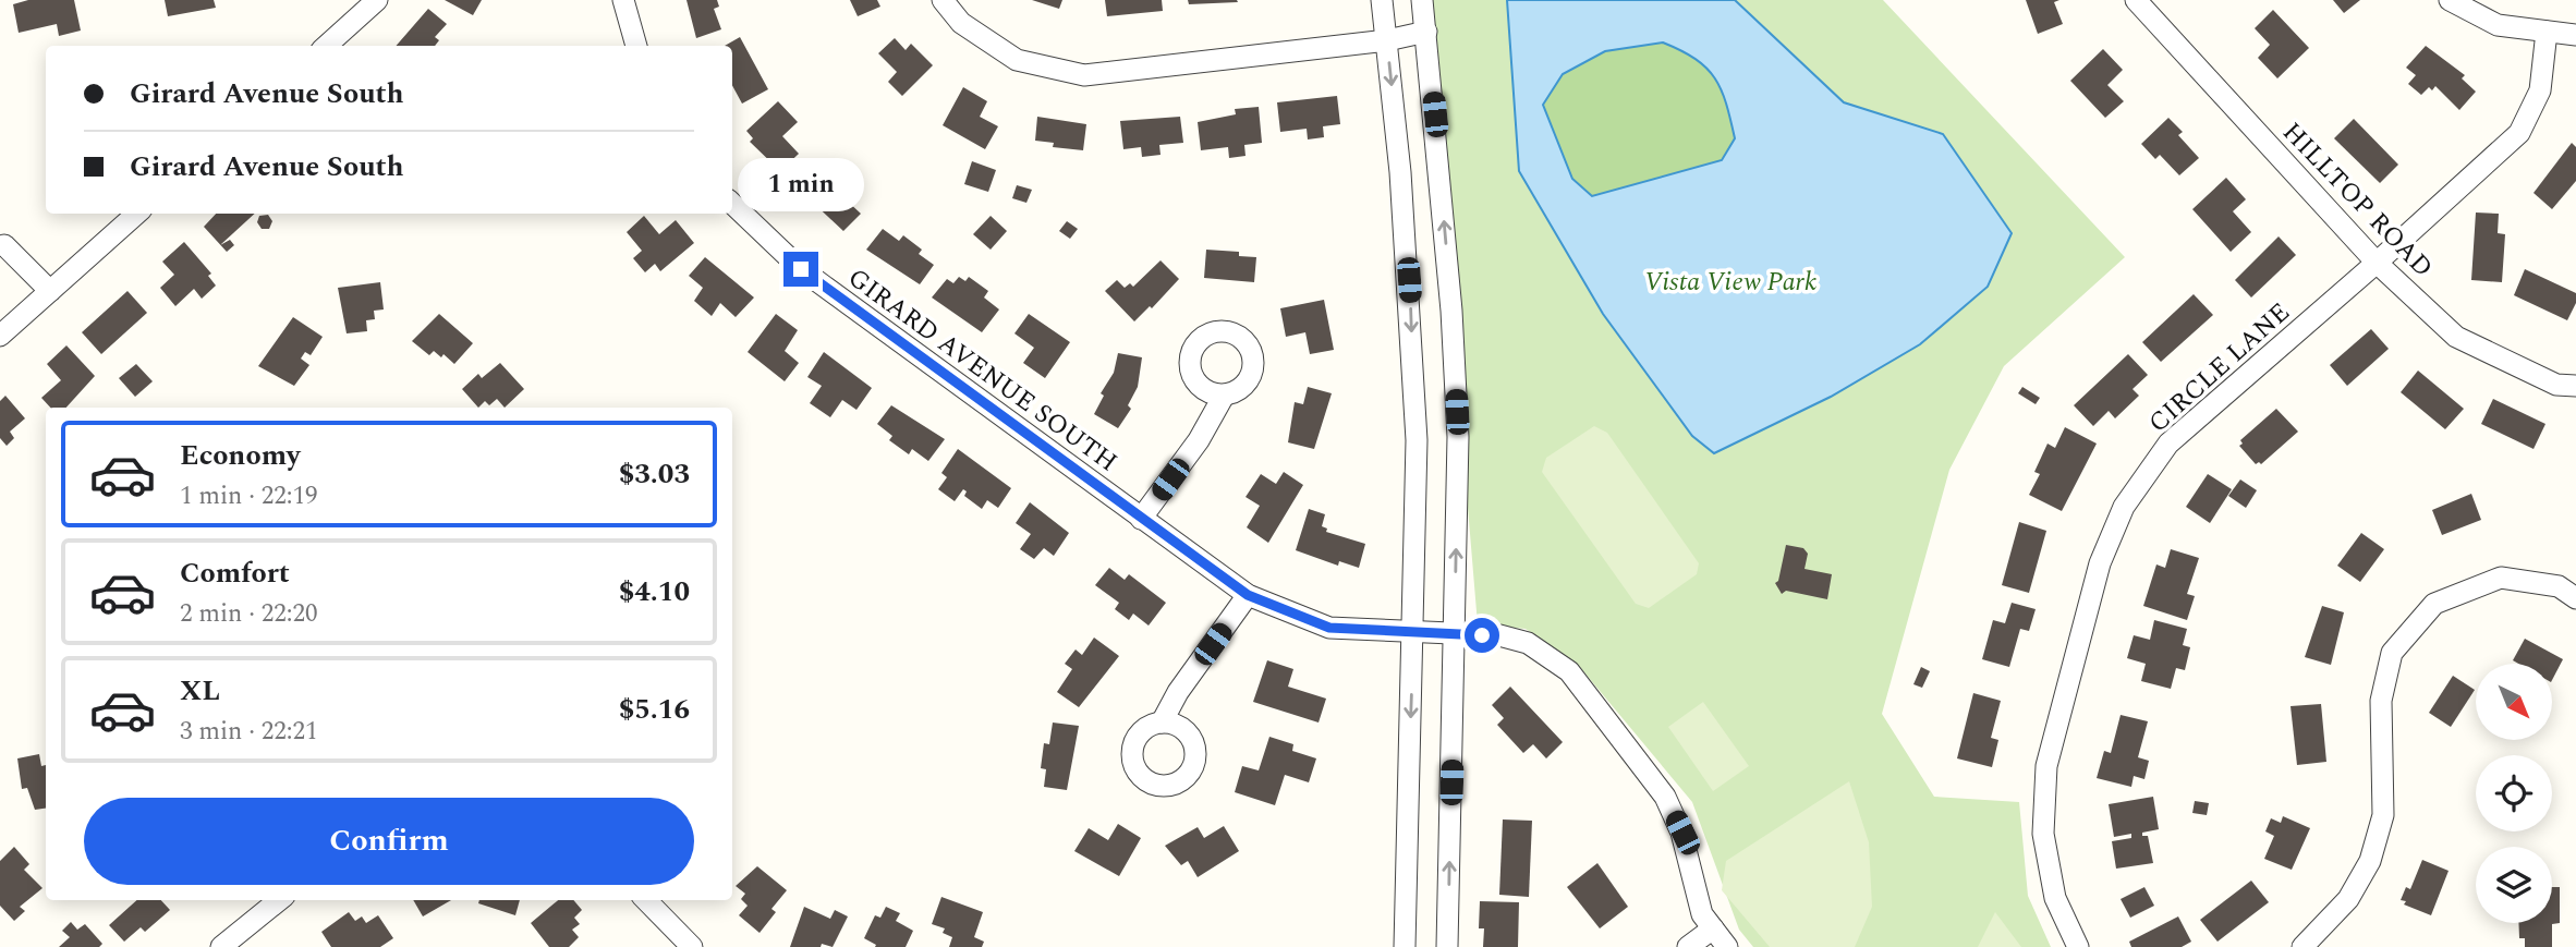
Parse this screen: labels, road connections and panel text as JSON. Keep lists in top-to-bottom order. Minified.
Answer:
{"streets":{"street":["HILLTOP ROAD","CIRCLE LANE","GIRARD AVENUE SOUTH"]},"crossings":[["HILLTOP ROAD","CIRCLE LANE"]],"parks":["Vista View Park"],"north":"bottom right","page":{"banner":["Girard Avenue South","Girard Avenue South"],"bubble":"1 min","list":[{"name":"Economy","note":"1 min · 22:19","value":"$3.03"},{"name":"Comfort","note":"2 min · 22:20","value":"$4.10"},{"name":"XL","note":"3 min · 22:21","value":"$5.16"}],"buttons":"Confirm"}}
